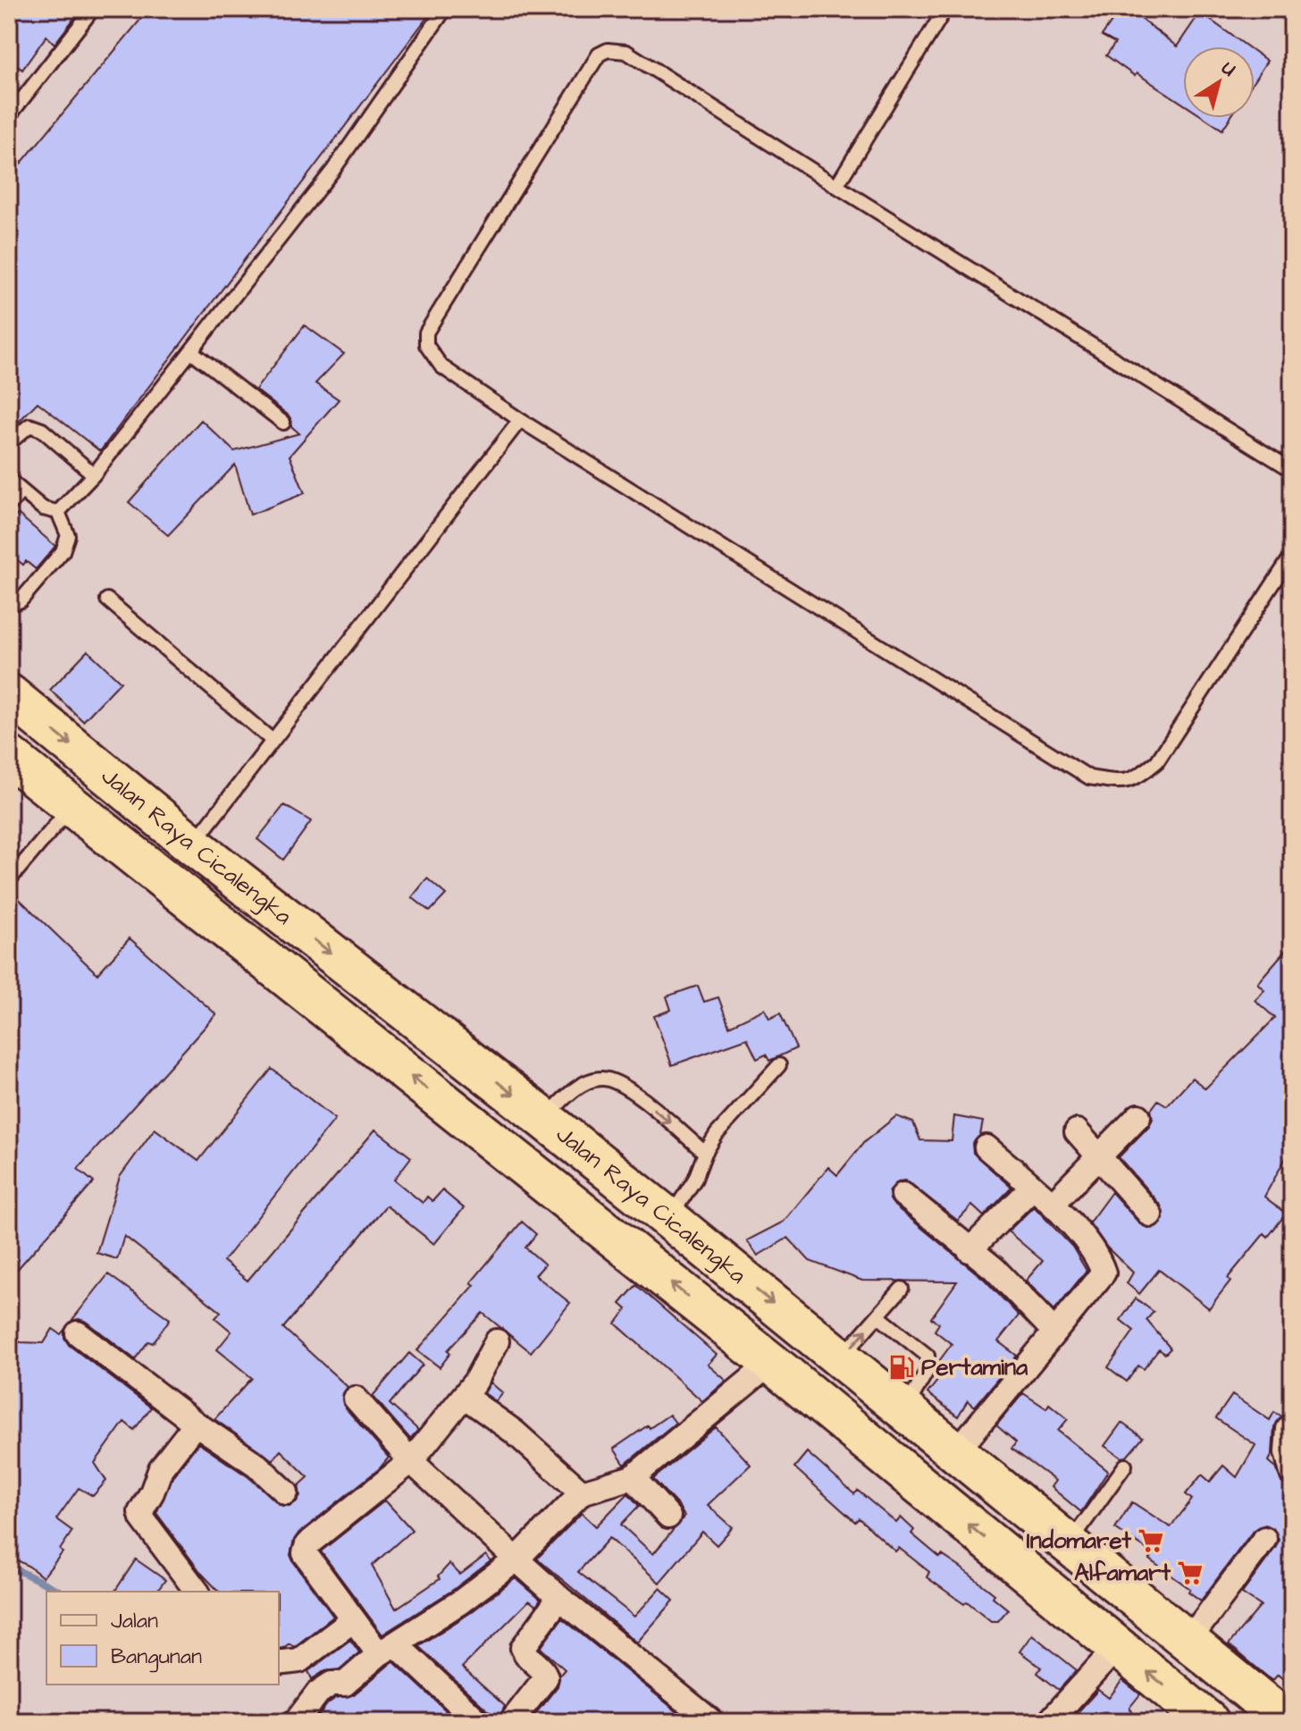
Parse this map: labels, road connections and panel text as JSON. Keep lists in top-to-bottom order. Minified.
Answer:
{"streets":{"highway":["Jalan Raya Cicalengka"]},"places":{"fuel station":["Pertamina"],"supermarket":["Indomaret","Alfamart"]},"legend":["Jalan","Bangunan"],"north":"top right"}
